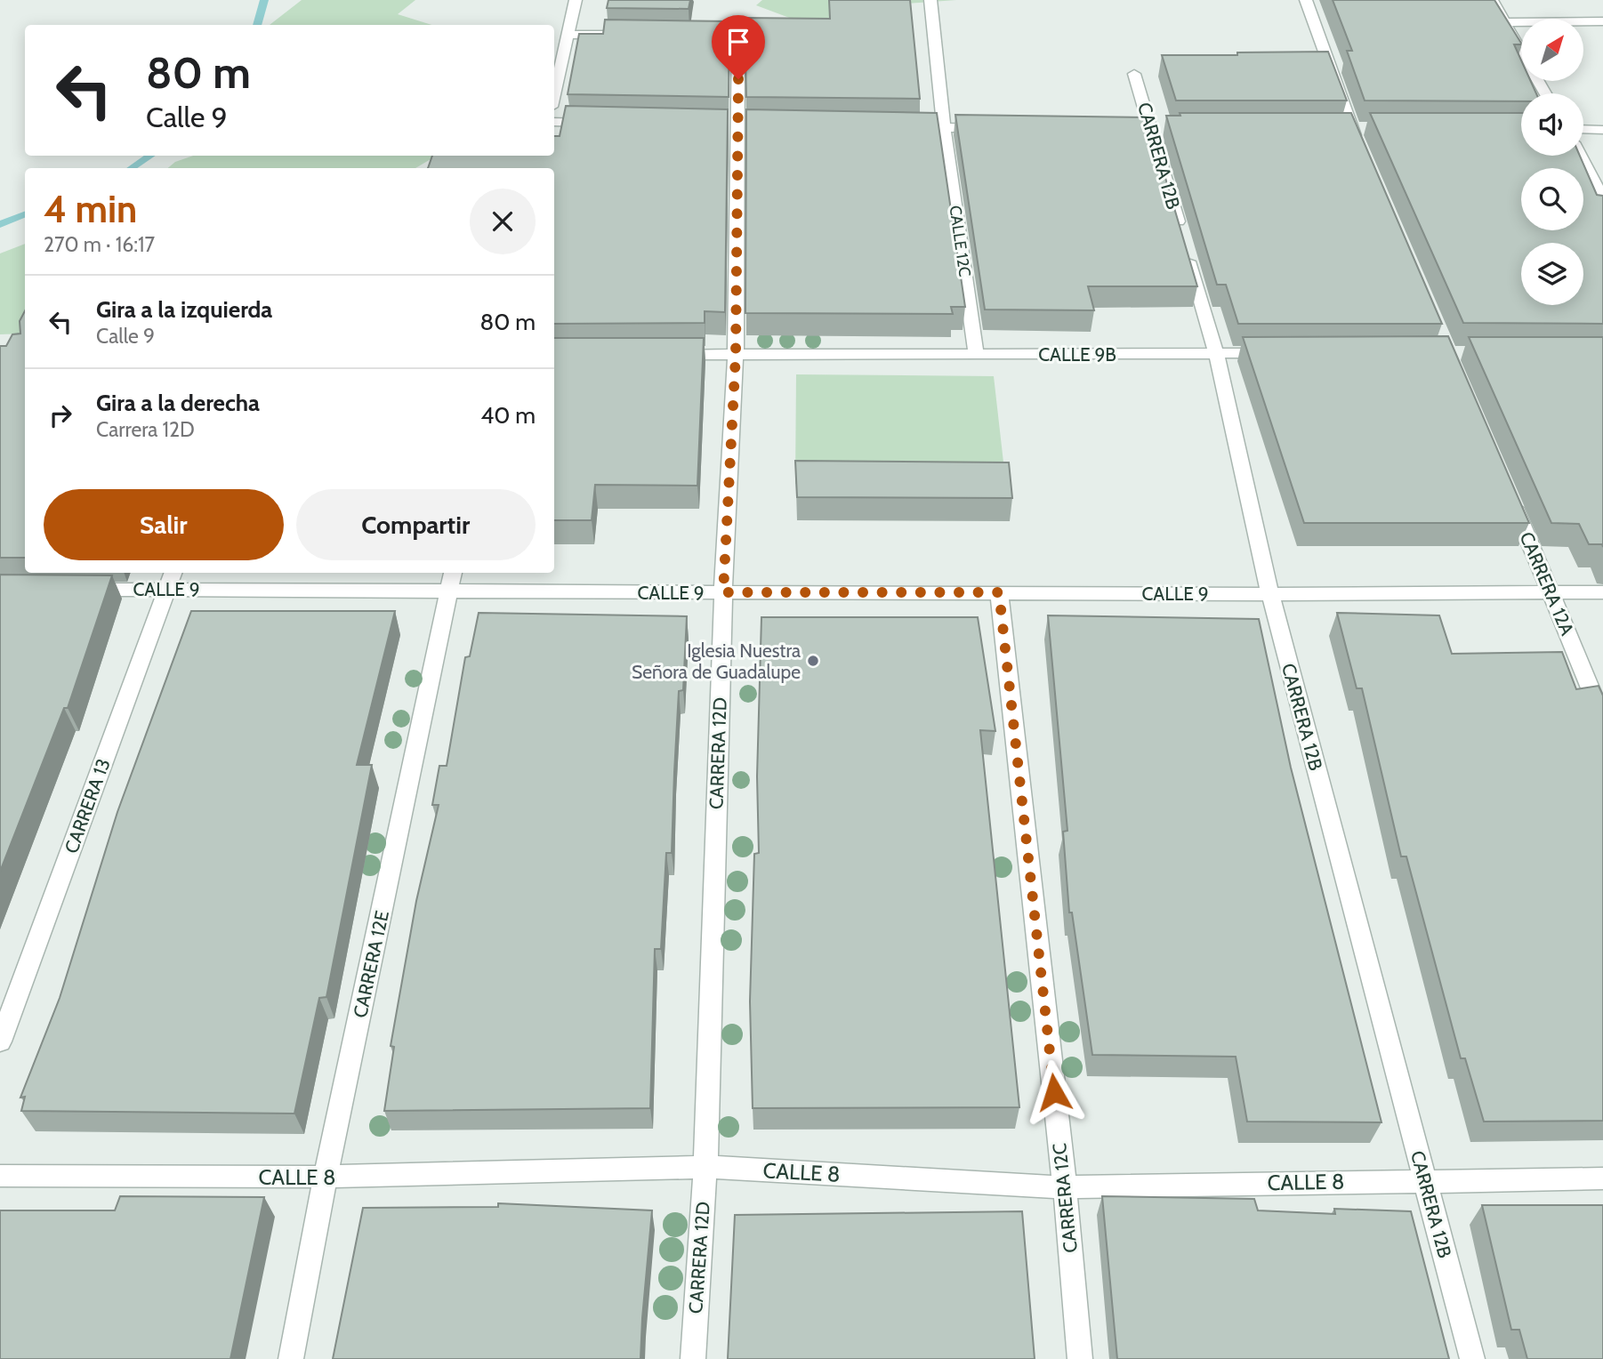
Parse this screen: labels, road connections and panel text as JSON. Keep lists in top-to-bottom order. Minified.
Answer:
{"streets":{"street":["CARRERA 12B","CALLE 12C","CALLE 9B","CARRERA 12A","CALLE 9","CARRERA 12D","CARRERA 13","CARRERA 12E","CALLE 8","CARRERA 12C"]},"crossings":[["CARRERA 12B","CALLE 9B"],["CARRERA 12B","CALLE 9"],["CARRERA 12B","CALLE 8"],["CALLE 12C","CALLE 9B"],["CALLE 9B","CARRERA 12D"],["CARRERA 12A","CALLE 9"],["CALLE 9","CARRERA 12D"],["CALLE 9","CARRERA 13"],["CALLE 9","CARRERA 12E"],["CALLE 9","CARRERA 12C"],["CARRERA 12D","CALLE 8"],["CARRERA 12E","CALLE 8"],["CALLE 8","CARRERA 12C"]],"places":["Iglesia Nuestra Señora de Guadalupe"],"north":"top right","page":{"turn":["80 m","Calle 9"],"heading":["4 min","270 m · 16:17"],"list":[{"name":"Gira a la izquierda","note":"Calle 9","value":"80 m"},{"name":"Gira a la derecha","note":"Carrera 12D","value":"40 m"}],"buttons":["Salir","Compartir"]}}
